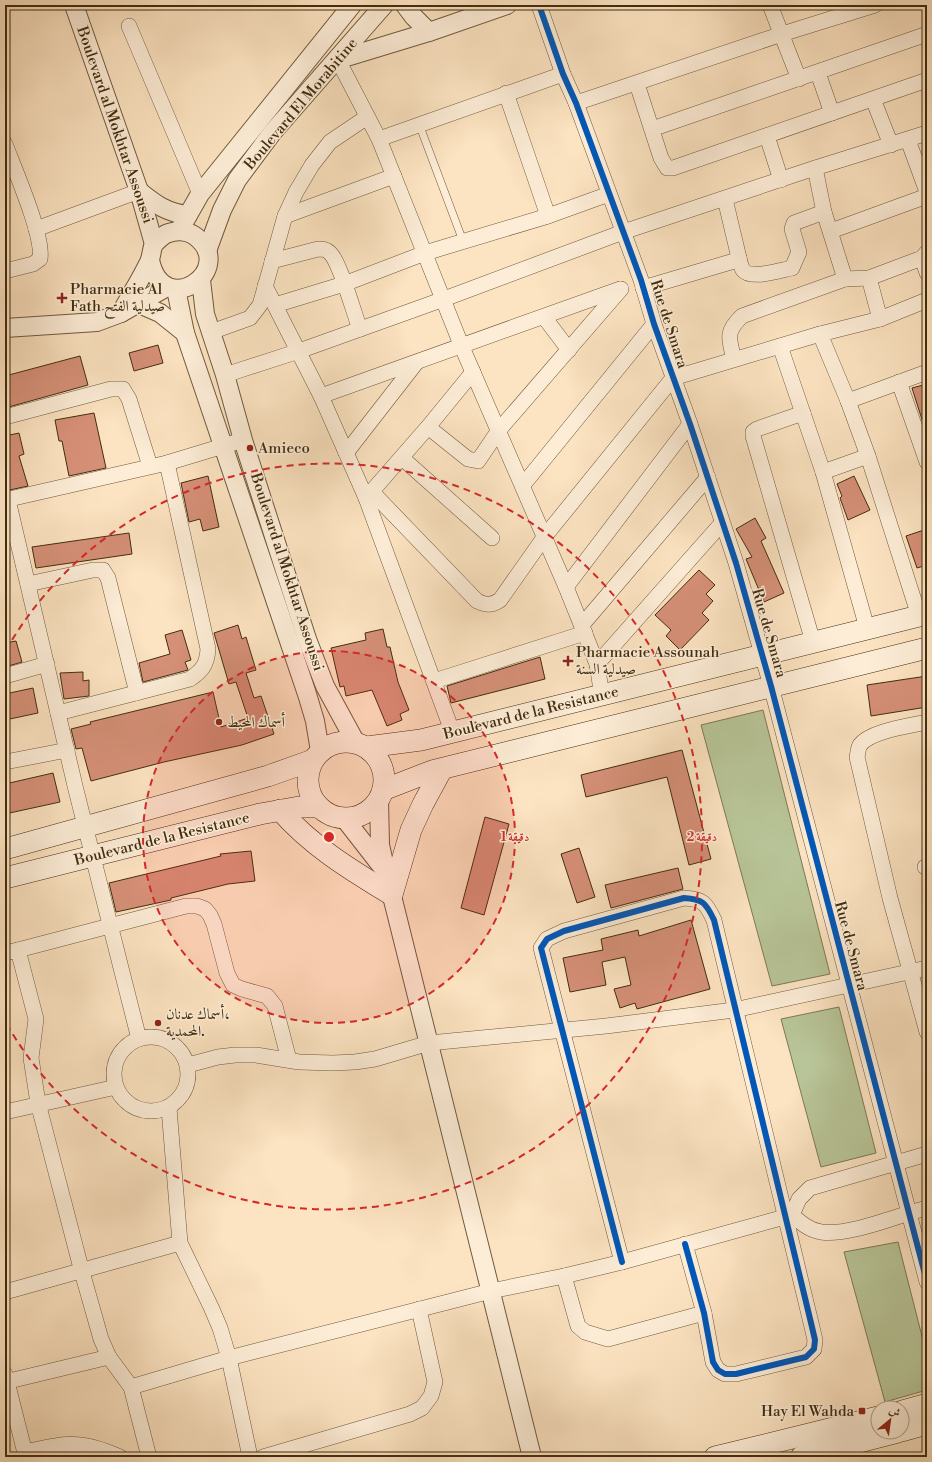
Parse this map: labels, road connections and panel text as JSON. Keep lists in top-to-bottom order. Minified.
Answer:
{"streets":{"main road":["Boulevard de la Resistance"],"street":["Boulevard El Morabitine","Boulevard al Mokhtar Assoussi","Rue de Smara"]},"crossings":[["Boulevard El Morabitine","Boulevard al Mokhtar Assoussi"],["Boulevard al Mokhtar Assoussi","Boulevard de la Resistance"],["Rue de Smara","Boulevard de la Resistance"]],"places":{"health":["Pharmacie Al Fath صيدلية الفتح","Pharmacie Assounah صيدلية السنة"],"other":["Amieco","أسماك المحيط","أسماك عدنان، المحمدية."],"transit":["Hay El Wahda"]},"north":"top right","rings":["1 دقيقة","2 دقيقة"]}
